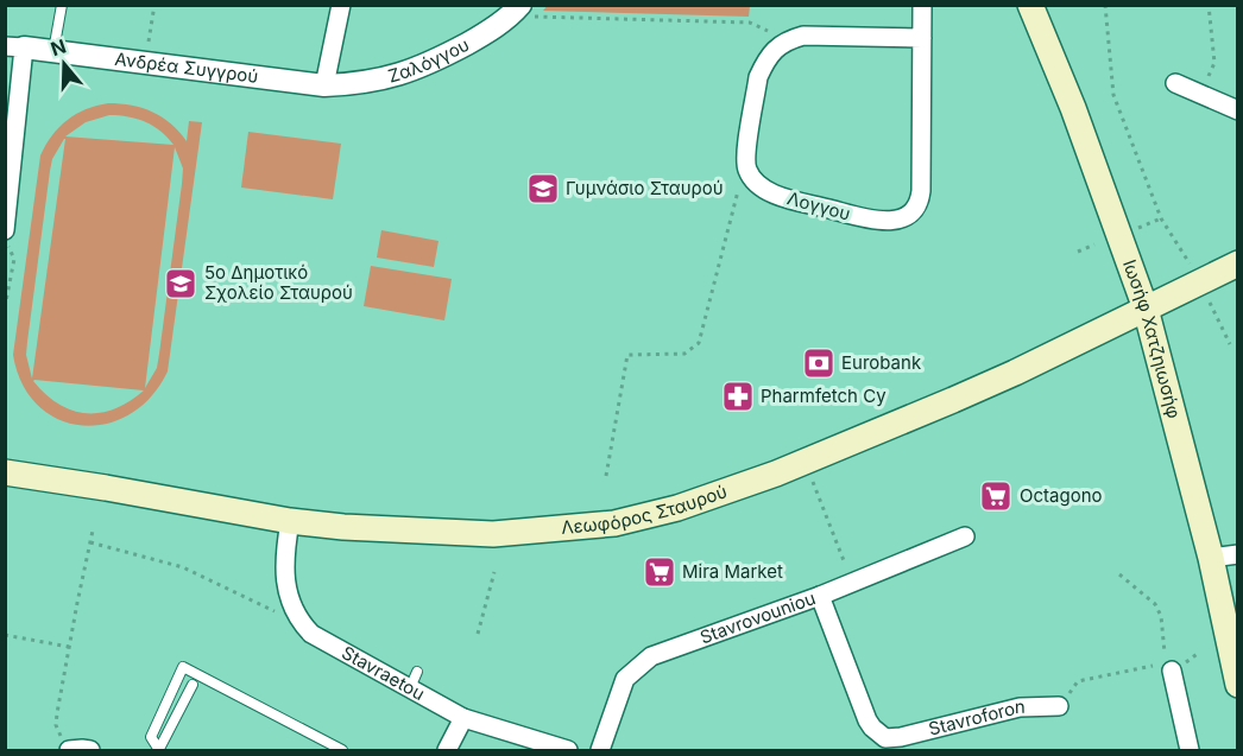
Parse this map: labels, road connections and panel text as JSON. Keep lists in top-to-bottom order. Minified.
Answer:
{"streets":{"main road":["Ιωσήφ Χατζηιωσήφ","Λεωφόρος Σταυρού"],"street":["Ζαλόγγου","Ανδρέα Συγγρού","Λογγου","Stavrovouniou","Stavraetou","Stavroforon"]},"crossings":[["Ζαλόγγου","Ανδρέα Συγγρού"],["Ιωσήφ Χατζηιωσήφ","Λεωφόρος Σταυρού"],["Stavrovouniou","Stavroforon"]],"places":{"school or university":["Γυμνάσιο Σταυρού","5ο Δημοτικό Σχολείο Σταυρού"],"bank":["Eurobank"],"pharmacy":["Pharmfetch Cy"],"supermarket":["Octagono","Mira Market"]},"north":"top"}
